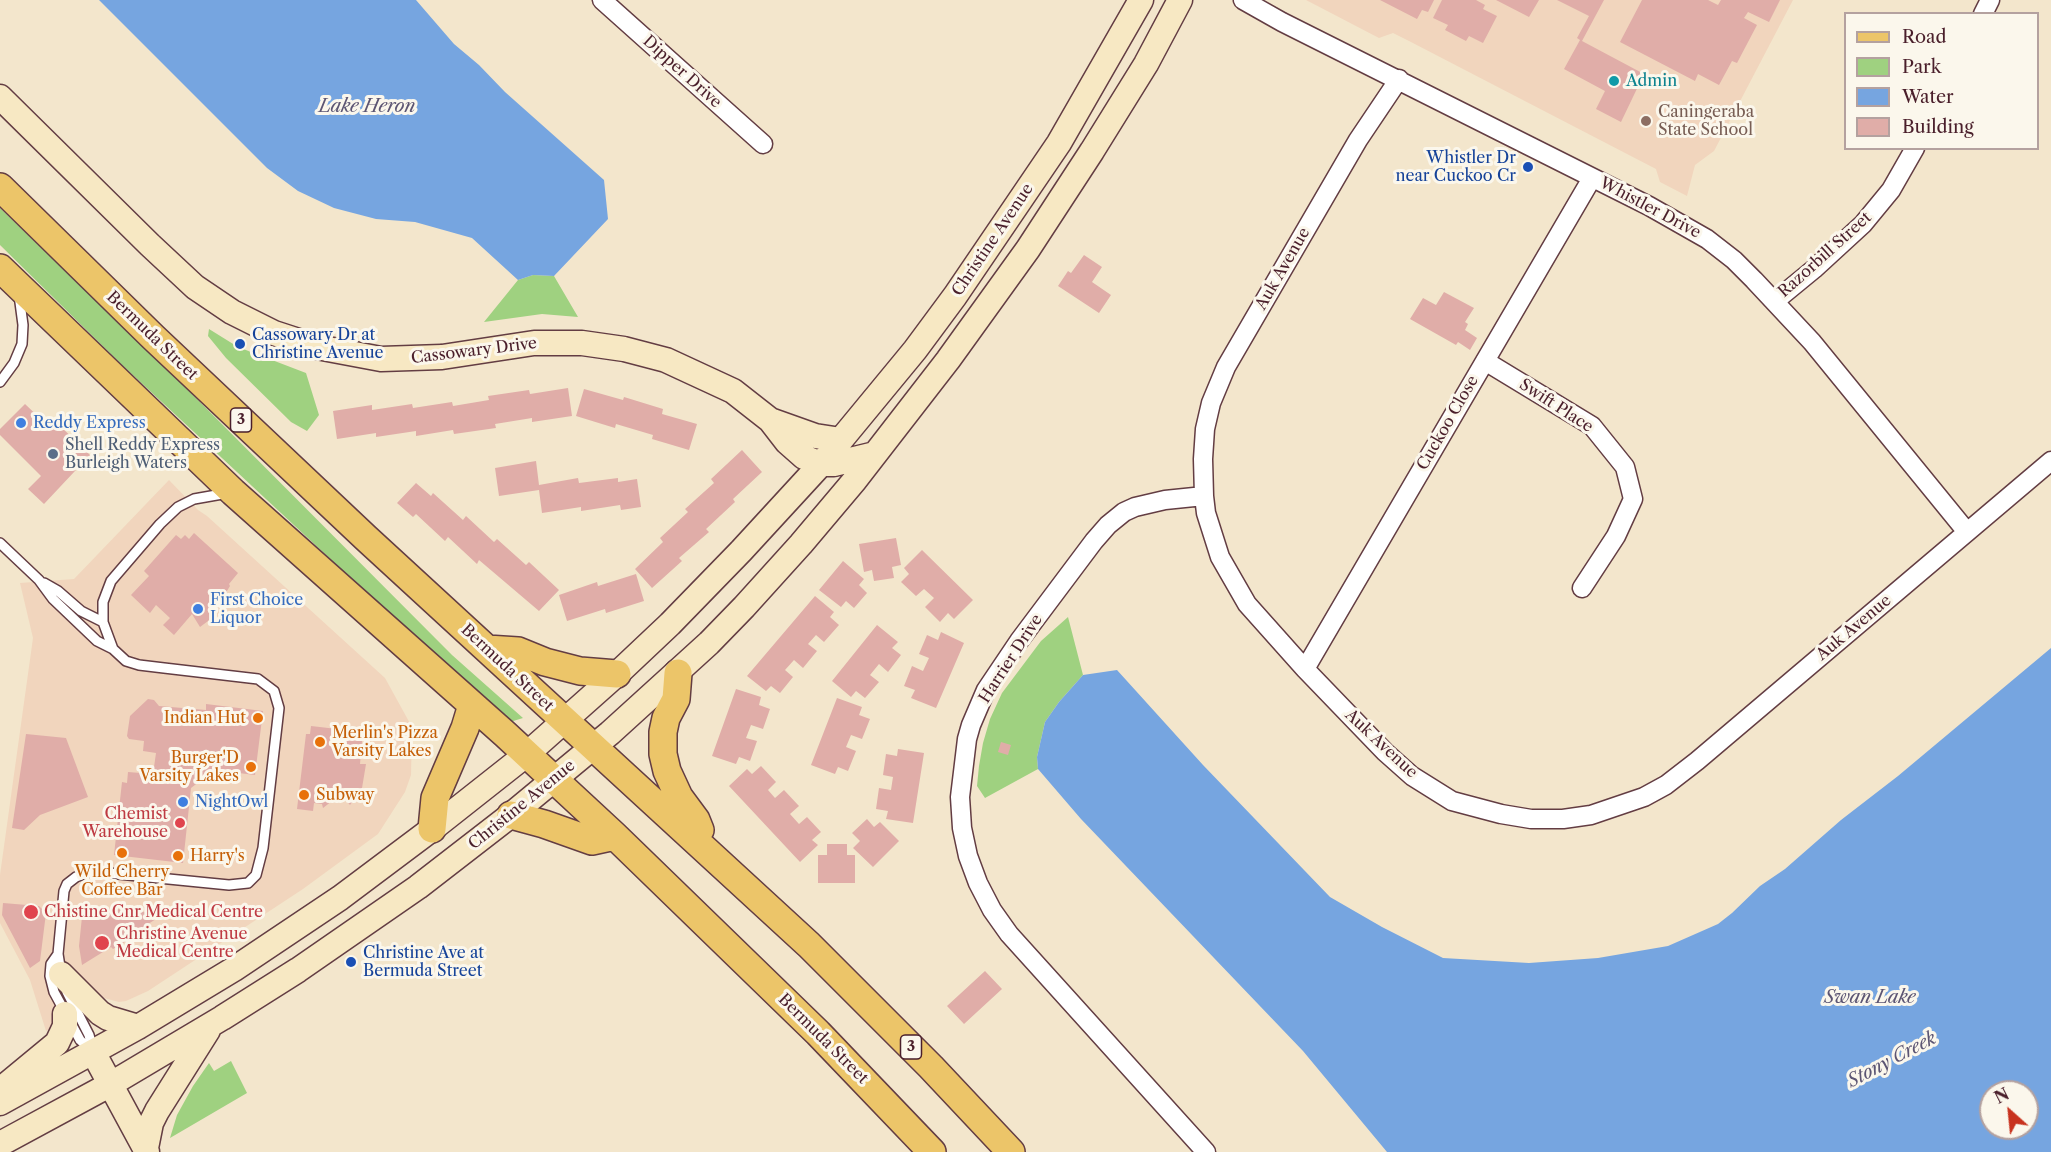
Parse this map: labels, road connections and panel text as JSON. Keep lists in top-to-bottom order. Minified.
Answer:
{"streets":{"main road":["Bermuda Street","3"],"street":["Dipper Drive","Whistler Drive","Christine Avenue","Razorbill Street","Auk Avenue","Cassowary Drive","Swift Place","Cuckoo Close","Harrier Drive"]},"crossings":[["Whistler Drive","Razorbill Street"],["Whistler Drive","Auk Avenue"],["Whistler Drive","Cuckoo Close"],["Christine Avenue","Bermuda Street"],["Christine Avenue","Cassowary Drive"],["Auk Avenue","Cuckoo Close"],["Auk Avenue","Harrier Drive"],["Swift Place","Cuckoo Close"]],"water":["Lake Heron","Swan Lake","Stony Creek"],"places":["Admin","Caningeraba State School","Whistler Dr near Cuckoo Cr","Cassowary Dr at Christine Avenue","Reddy Express","Shell Reddy Express Burleigh Waters","First Choice Liquor","Indian Hut","Merlin's Pizza Varsity Lakes","Burger'D Varsity Lakes","Subway","NightOwl","Chemist Warehouse","Wild Cherry Coffee Bar","Harry's","Chistine Cnr Medical Centre","Christine Avenue Medical Centre","Christine Ave at Bermuda Street"],"legend":["Road","Park","Water","Building"],"north":"top left"}
